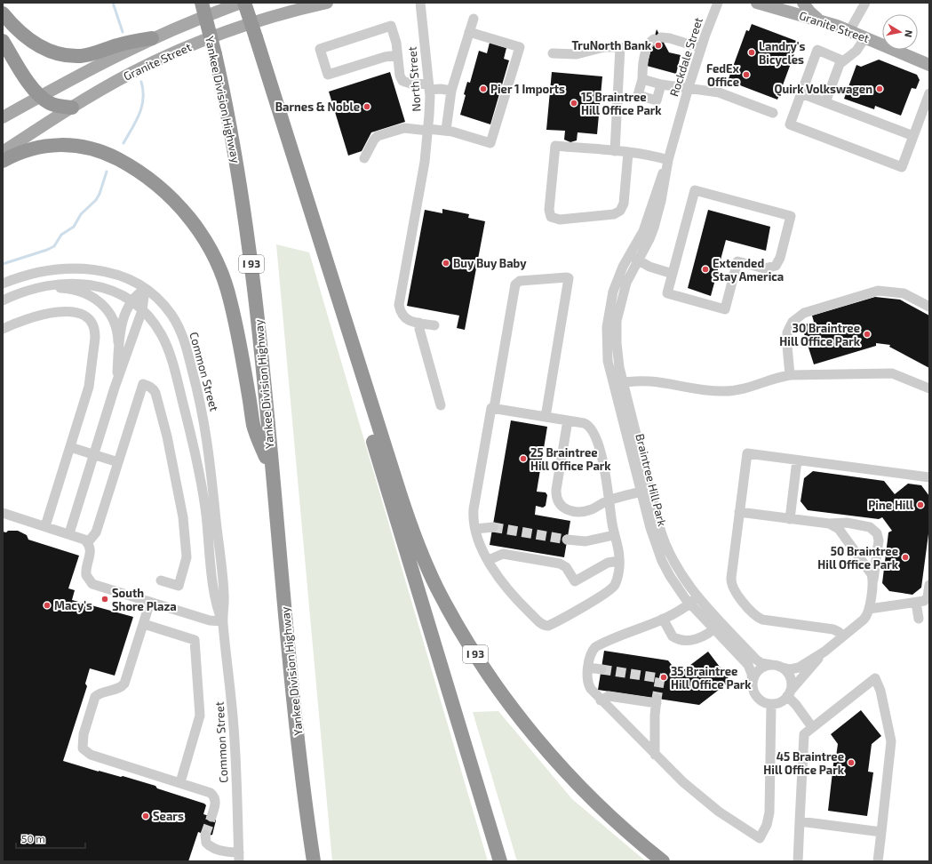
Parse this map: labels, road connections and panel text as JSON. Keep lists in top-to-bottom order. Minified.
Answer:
{"streets":{"highway":["Yankee Division Highway","I 93"],"main road":["Granite Street"],"street":["Rockdale Street","North Street","Common Street","Braintree Hill Park"]},"crossings":[["Rockdale Street","Braintree Hill Park"],["Yankee Division Highway","I 93"]],"places":["TruNorth Bank","Landry's Bicycles","FedEx Office","Pier 1 Imports","Quirk Volkswagen","15 Braintree Hill Office Park","Barnes & Noble","Buy Buy Baby","Extended Stay America","30 Braintree Hill Office Park","25 Braintree Hill Office Park","Pine Hill","50 Braintree Hill Office Park","South Shore Plaza","Macy's","35 Braintree Hill Office Park","45 Braintree Hill Office Park","Sears"],"scale_bar":"50 m","north":"right"}
